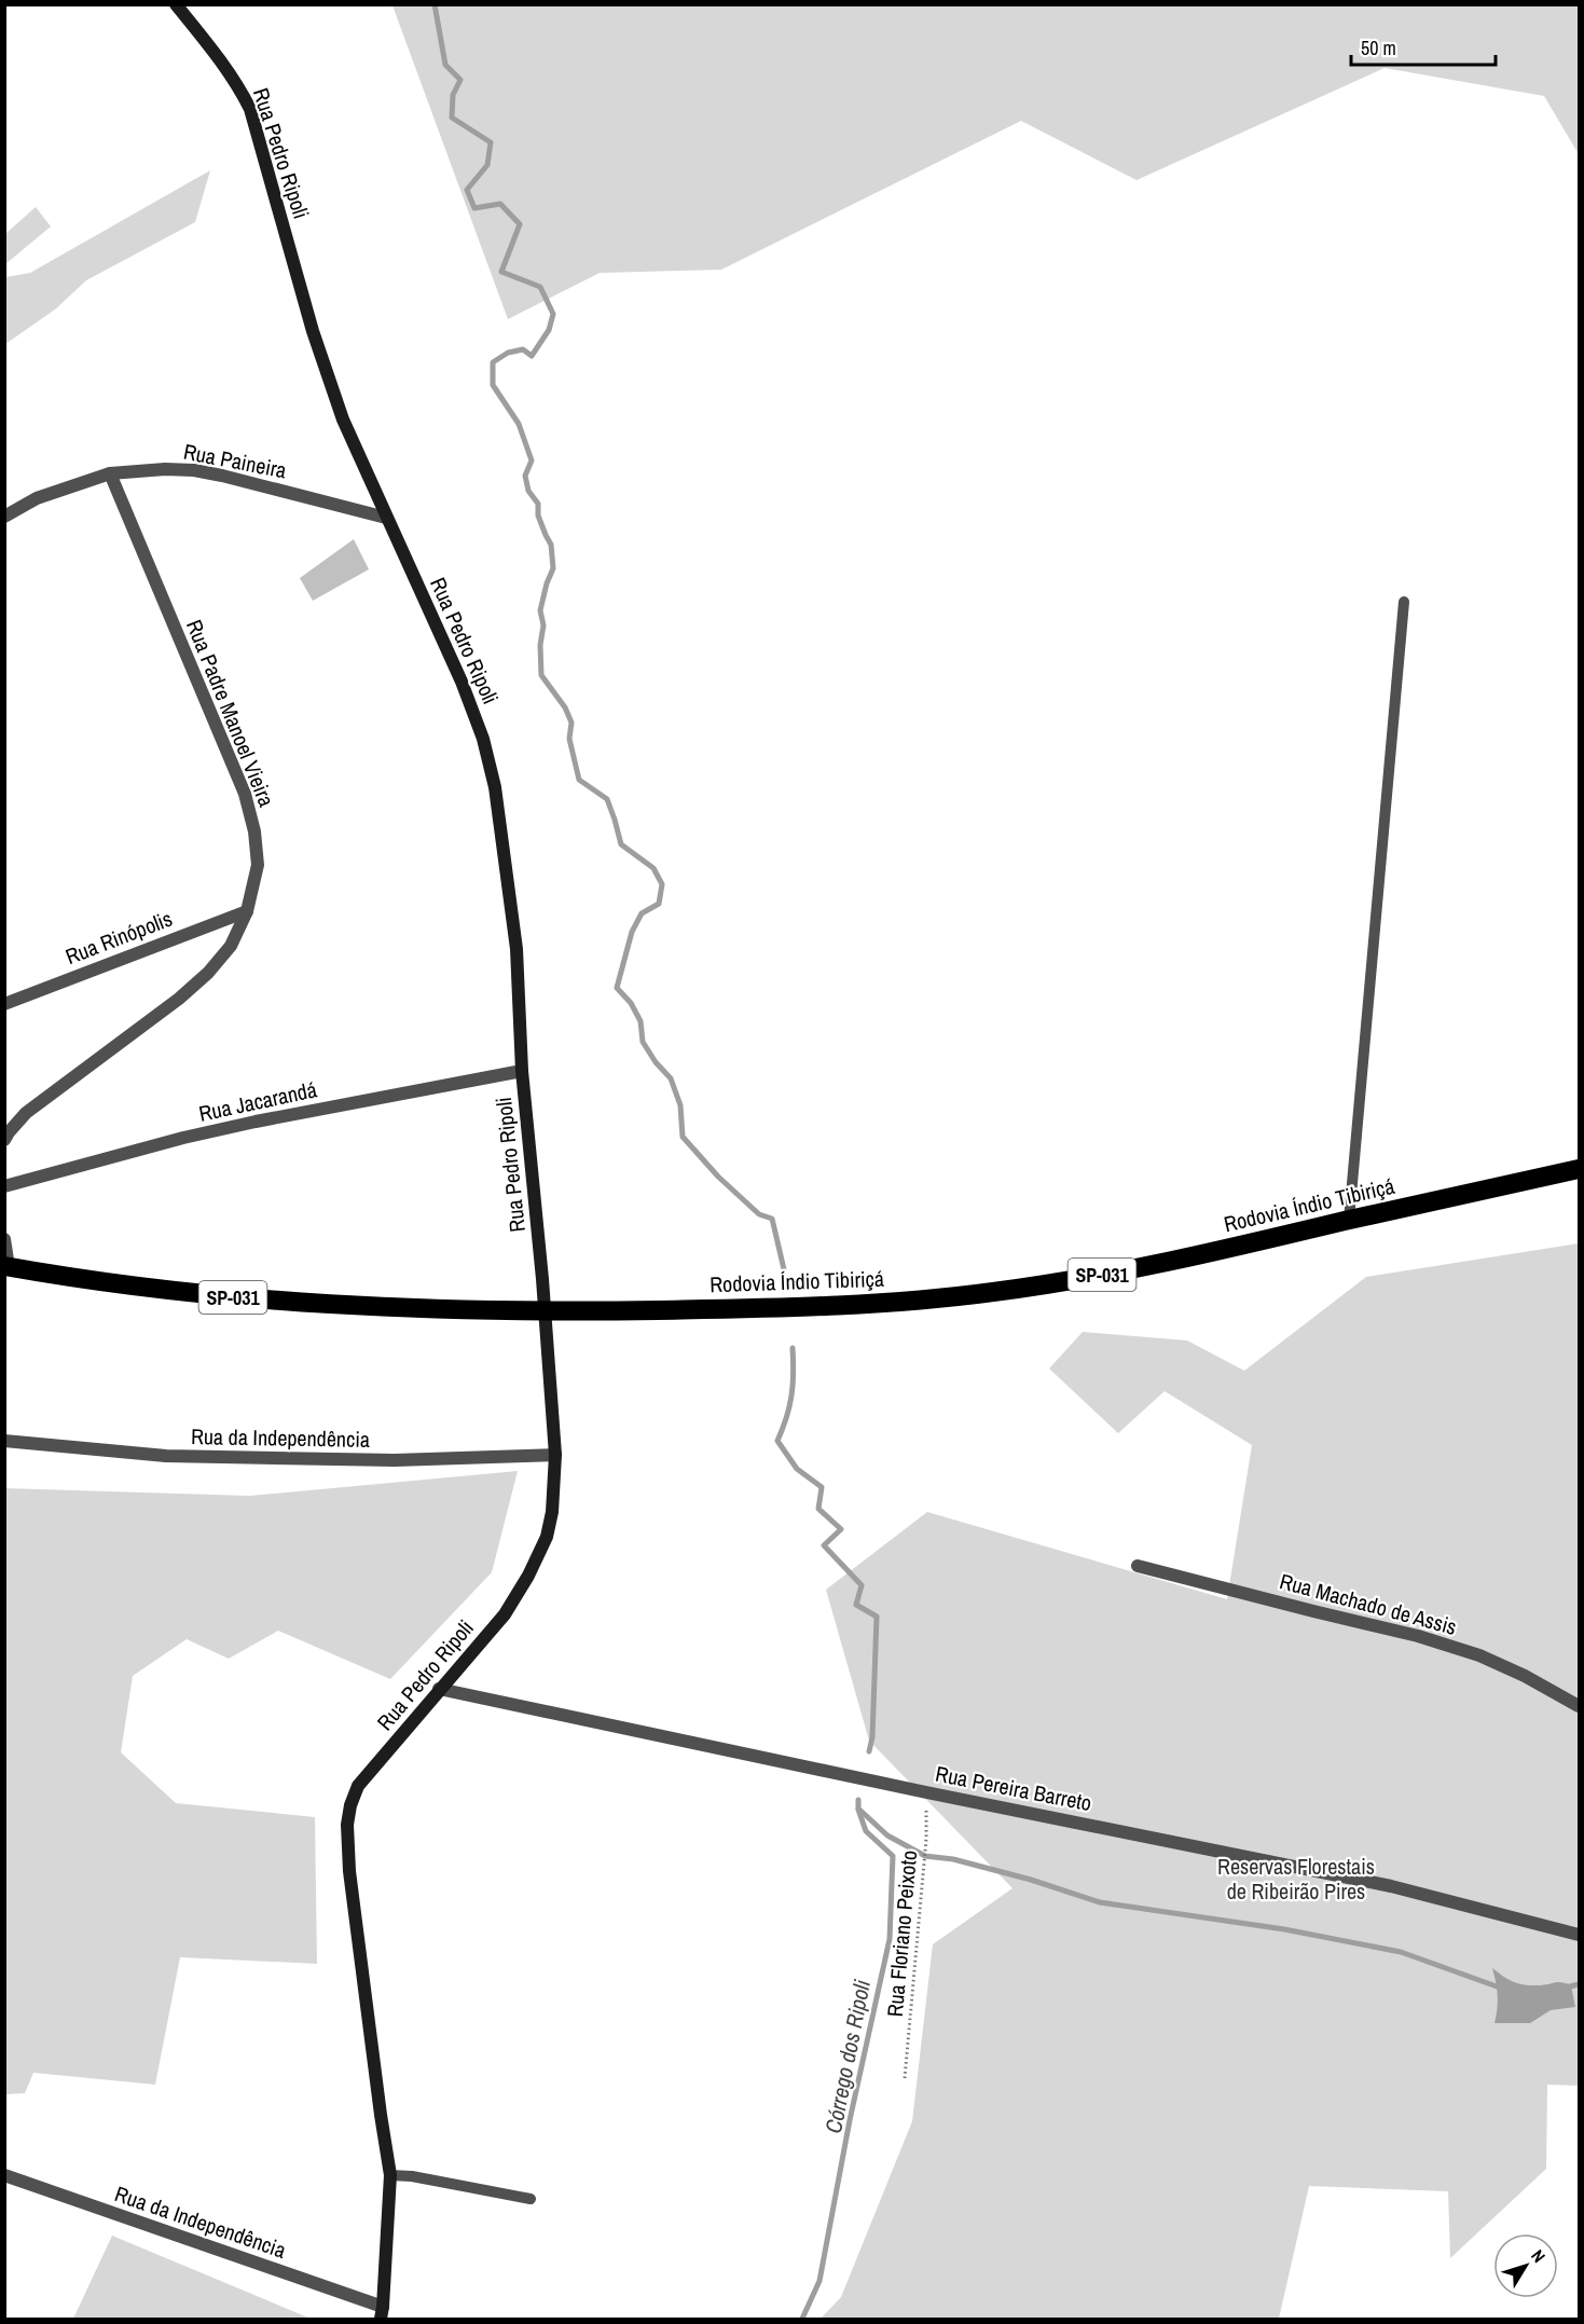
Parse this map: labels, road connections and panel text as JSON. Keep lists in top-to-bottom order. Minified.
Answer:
{"streets":{"highway":["Rodovia Índio Tibiriçá","SP-031"],"street":["Rua Pedro Ripoli","Rua Paineira","Rua Padre Manoel Vieira","Rua Rinópolis","Rua Jacarandá","Rua da Independência","Rua Machado de Assis","Rua Pereira Barreto"],"path":["Rua Floriano Peixoto"]},"crossings":[["Rua Pedro Ripoli","Rua Paineira"],["Rua Pedro Ripoli","Rua Jacarandá"],["Rua Pedro Ripoli","Rua da Independência"],["Rua Pedro Ripoli","Rua Pereira Barreto"],["Rua Paineira","Rua Padre Manoel Vieira"],["Rua Padre Manoel Vieira","Rua Rinópolis"],["Rua Pereira Barreto","Rua Floriano Peixoto"]],"water":["Córrego dos Ripoli"],"parks":["Reservas Florestais de Ribeirão Pires"],"scale_bar":"50 m","north":"top right"}
